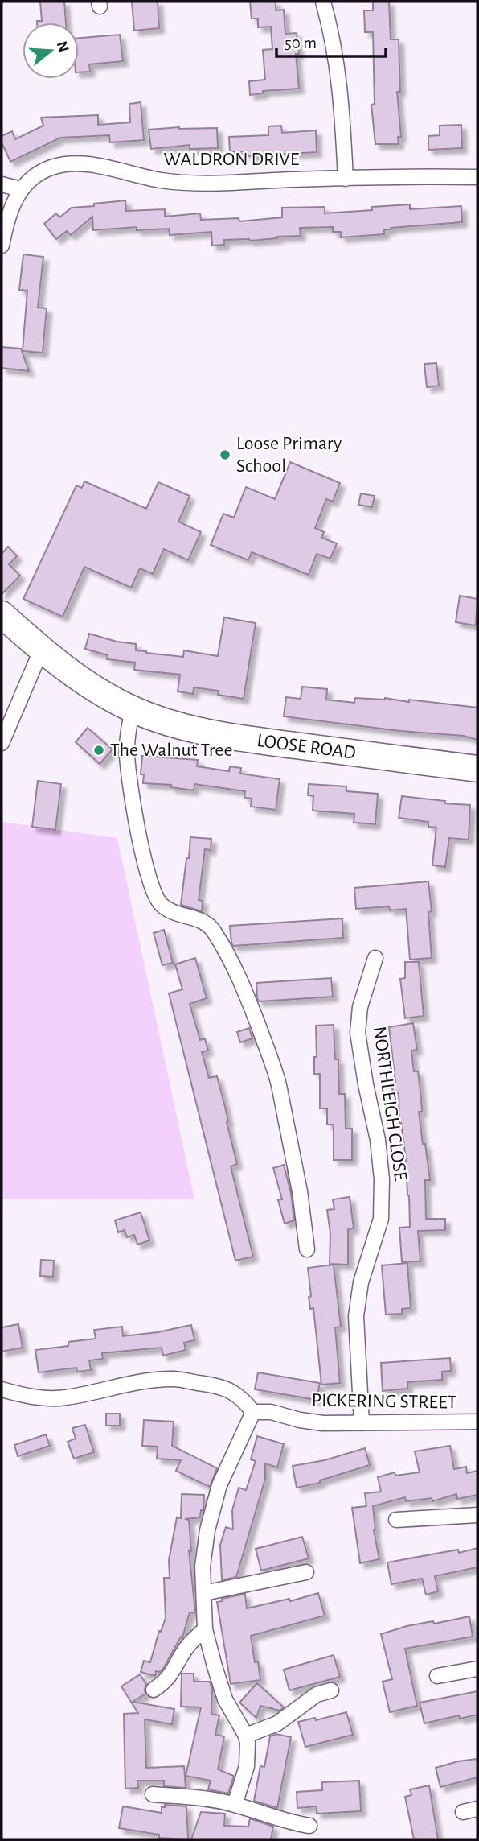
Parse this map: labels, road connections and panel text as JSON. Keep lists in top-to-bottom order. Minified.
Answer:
{"streets":{"highway":["LOOSE ROAD"],"street":["WALDRON DRIVE","NORTHLEIGH CLOSE","PICKERING STREET"]},"crossings":[["NORTHLEIGH CLOSE","PICKERING STREET"]],"places":["Loose Primary School","The Walnut Tree"],"scale_bar":"50 m","north":"right"}
